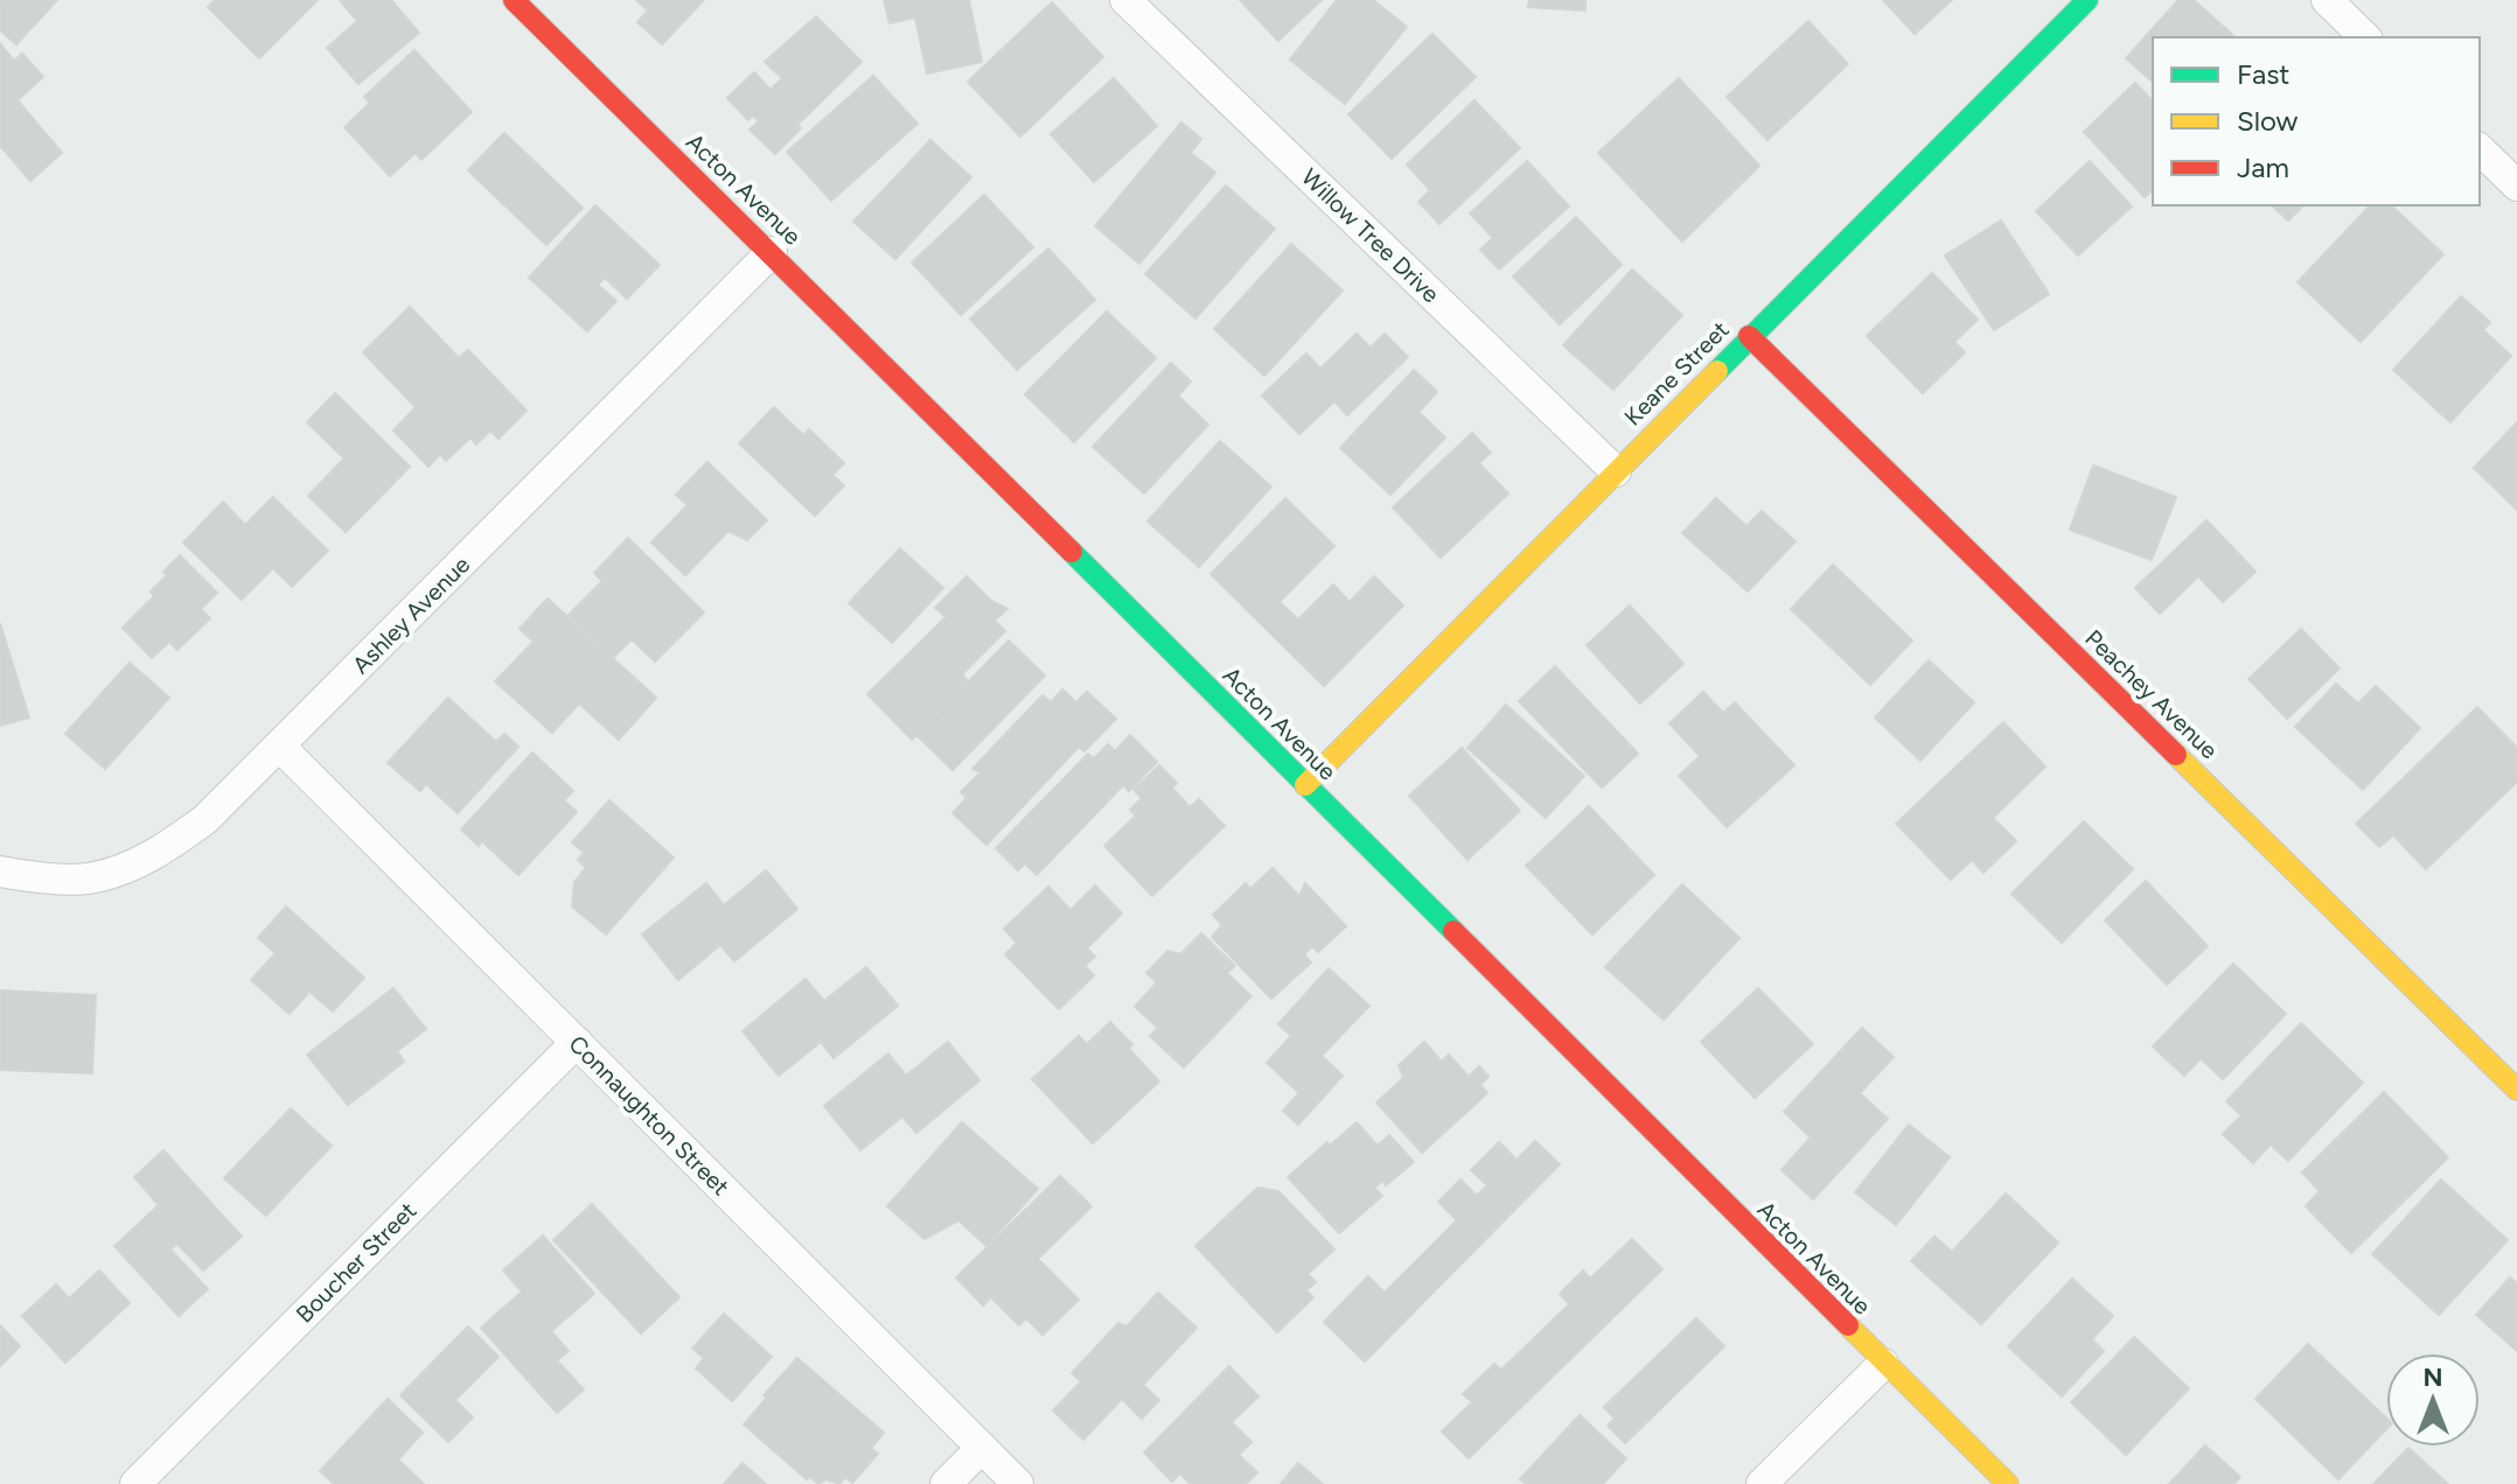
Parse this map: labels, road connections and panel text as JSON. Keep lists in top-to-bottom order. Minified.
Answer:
{"streets":{"street":["Acton Avenue","Willow Tree Drive","Keane Street","Ashley Avenue","Peachey Avenue","Connaughton Street","Boucher Street"]},"crossings":[["Acton Avenue","Keane Street"],["Acton Avenue","Ashley Avenue"],["Willow Tree Drive","Keane Street"],["Keane Street","Peachey Avenue"],["Ashley Avenue","Connaughton Street"],["Connaughton Street","Boucher Street"]],"legend":["Fast","Slow","Jam"],"north":"top"}
